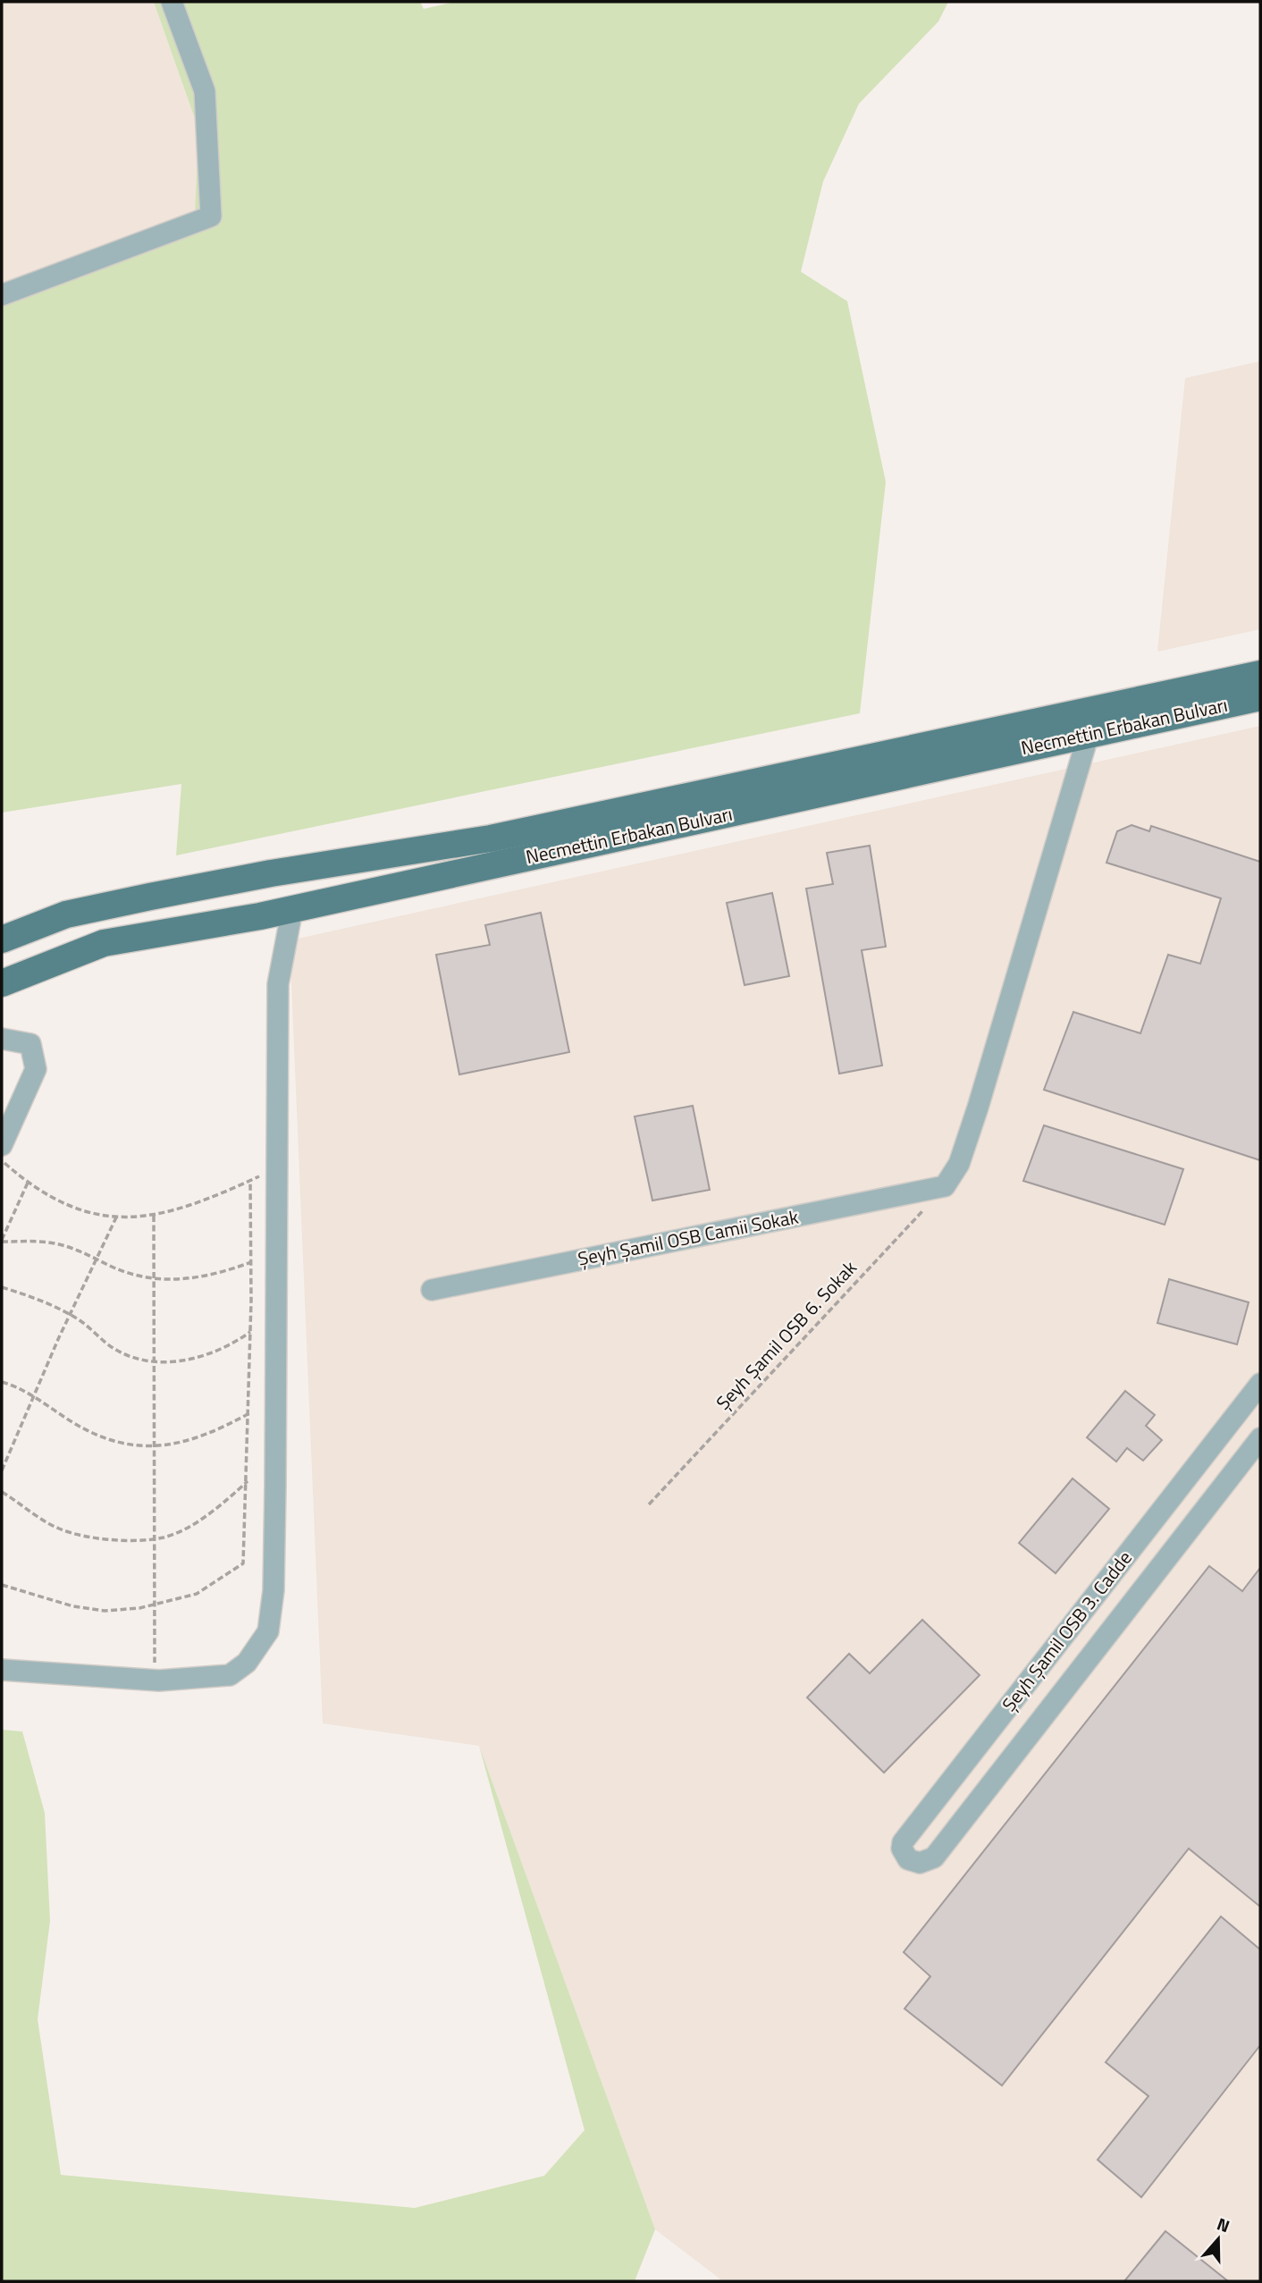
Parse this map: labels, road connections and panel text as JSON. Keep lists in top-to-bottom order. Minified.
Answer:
{"streets":{"main road":["Necmettin Erbakan Bulvarı"],"street":["Şeyh Şamil OSB Camii Sokak","Şeyh Şamil OSB 3. Cadde"],"path":["Şeyh Şamil OSB 6. Sokak"]},"crossings":[["Şeyh Şamil OSB Camii Sokak","Şeyh Şamil OSB 6. Sokak"]],"north":"top"}
